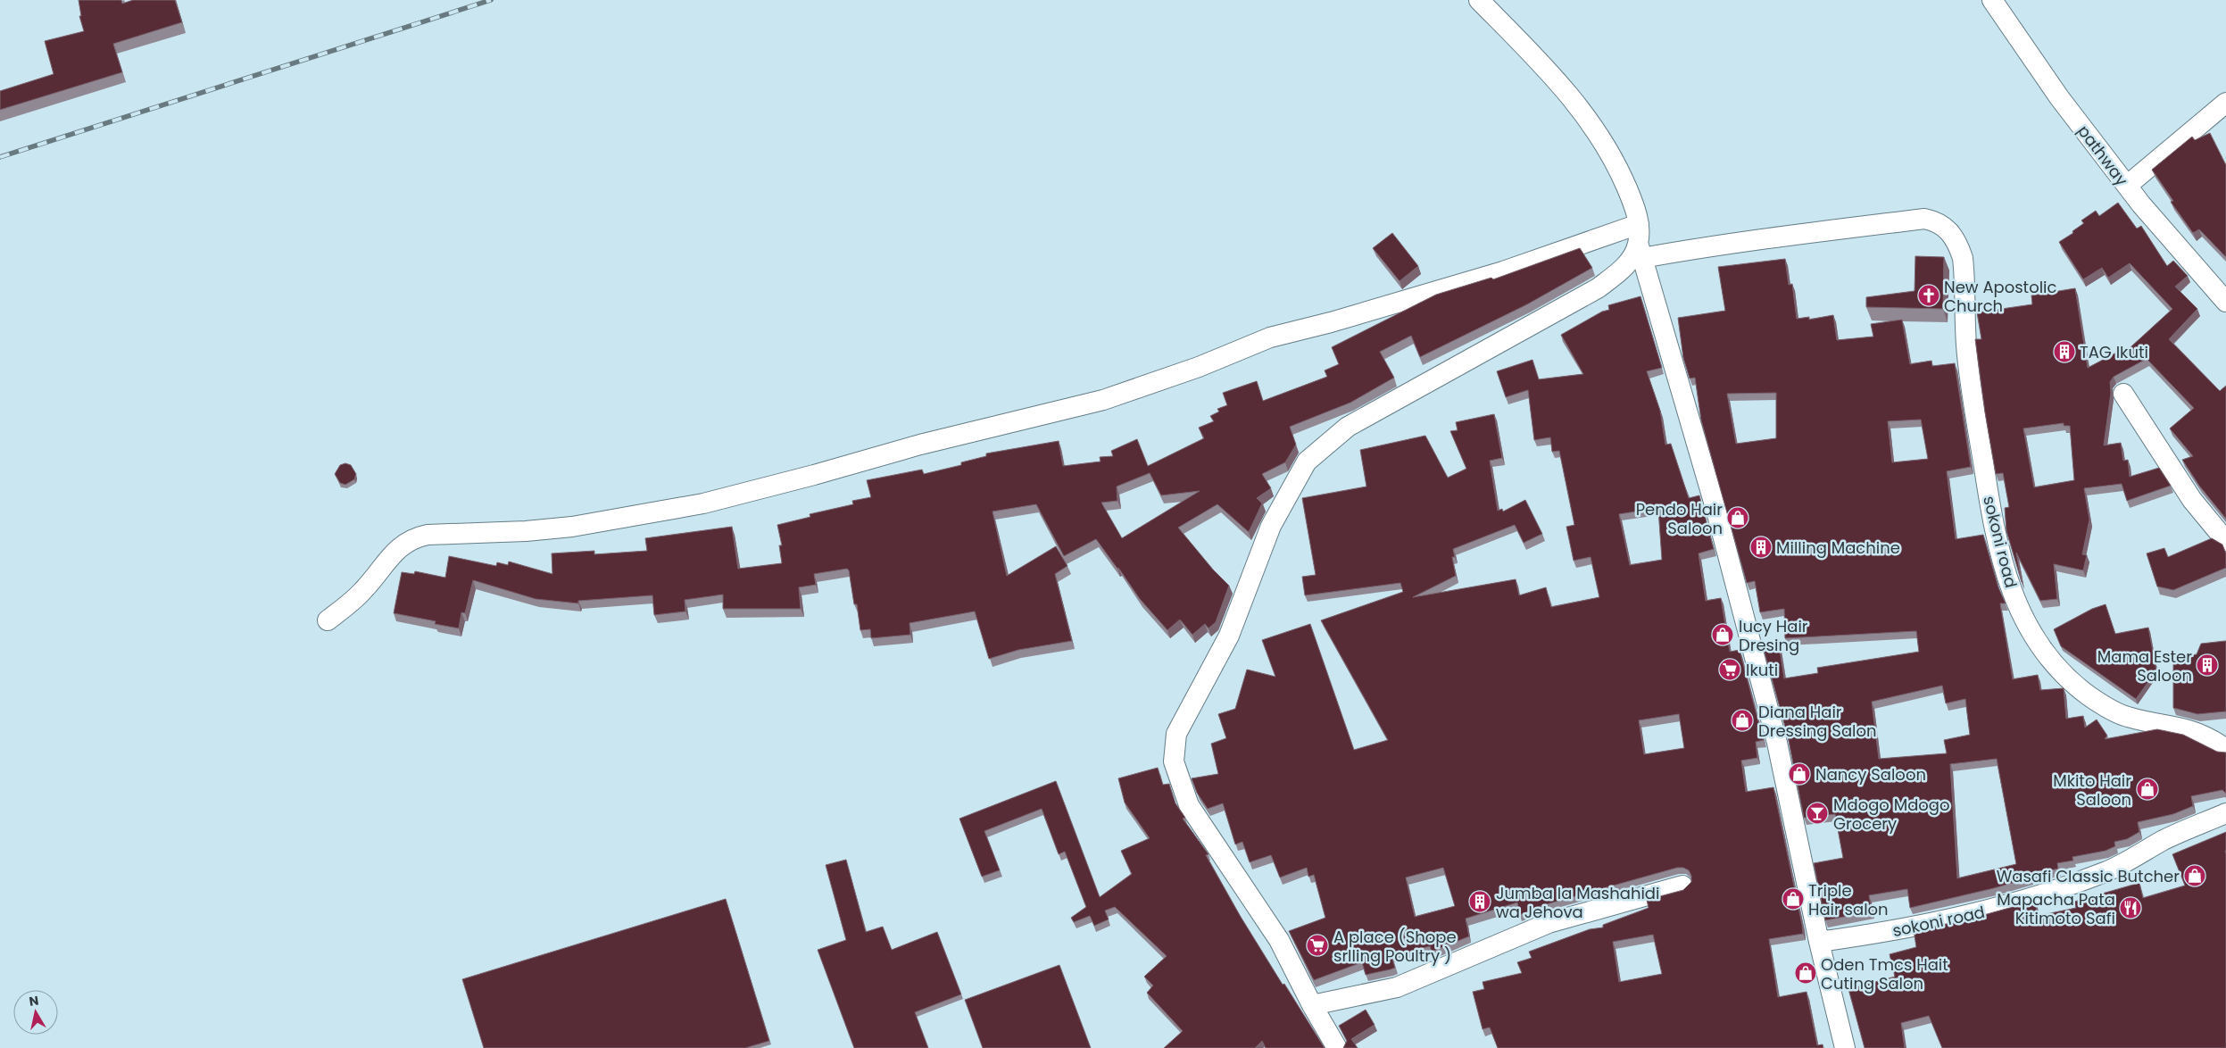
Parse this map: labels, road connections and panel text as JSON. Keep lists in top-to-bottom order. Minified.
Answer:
{"streets":{"street":["pathway","sokoni road"]},"places":{"church":["New Apostolic Church"],"building":["TAG Ikuti","Milling Machine","Mama Ester Saloon","Jumba la Mashahidi wa Jehova"],"shop":["Pendo Hair Saloon","lucy Hair Dresing","Diana Hair Dressing Salon","Nancy Saloon","Mkito Hair Saloon","Wasafi Classic Butcher","Triple Hair salon","Oden Tmcs Hait Cuting Salon"],"supermarket":["Ikuti","A place (Shope srlling Poultry )"],"bar":["Mdogo Mdogo Grocery"],"restaurant":["Mapacha Pata Kitimoto Safi"]},"north":"top"}
